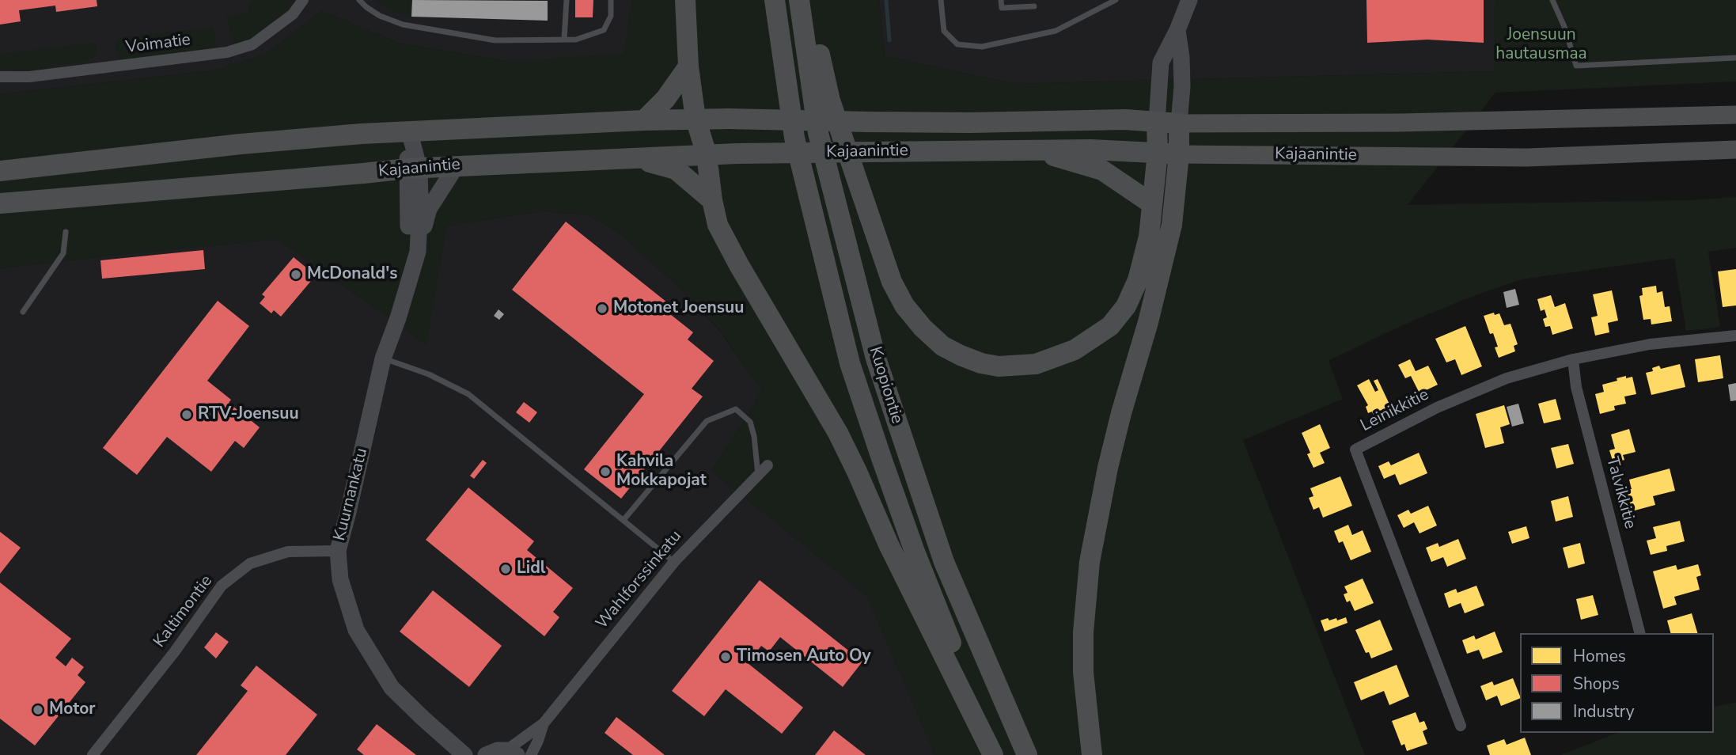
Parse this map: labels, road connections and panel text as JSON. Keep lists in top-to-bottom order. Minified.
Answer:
{"streets":{"highway":["Kajaanintie","Kuopiontie"],"street":["Voimatie","Leinikkitie","Talvikkitie","Kuurnankatu","Wahlforssinkatu","Kaltimontie"]},"crossings":[["Kajaanintie","Kuurnankatu"],["Leinikkitie","Talvikkitie"],["Kuurnankatu","Kaltimontie"]],"parks":["Joensuun hautausmaa"],"places":["McDonald's","Motonet Joensuu","RTV-Joensuu","Kahvila Mokkapojat","Lidl","Timosen Auto Oy","Motor"],"legend":["Homes","Shops","Industry"]}
